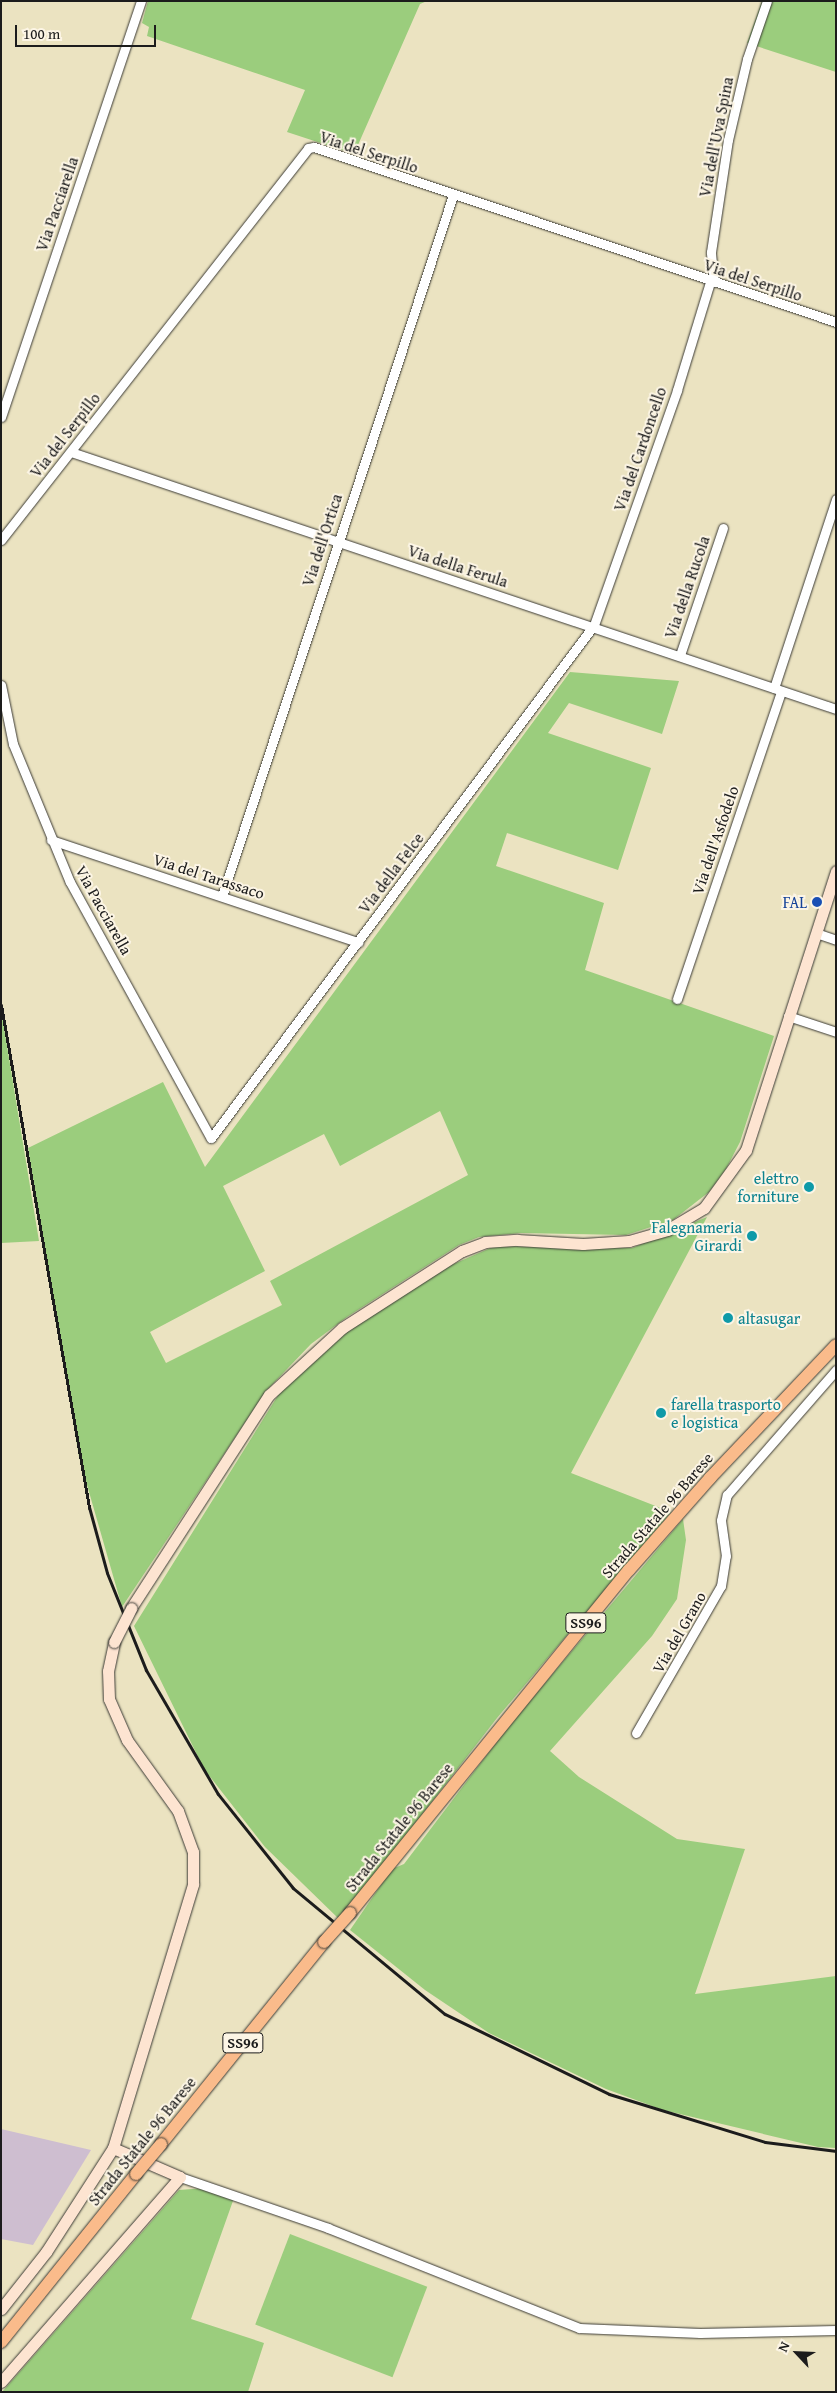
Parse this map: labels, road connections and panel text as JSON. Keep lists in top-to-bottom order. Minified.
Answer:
{"streets":{"main road":["Strada Statale 96 Barese","SS96"],"street":["Via dell'Uva Spina","Via del Serpillo","Via Pacciarella","Via del Cardoncello","Via dell'Ortica","Via della Ferula","Via della Rucola","Via dell'Asfodelo","Via della Felce","Via del Tarassaco","Via del Grano"]},"crossings":[["Via dell'Uva Spina","Via del Serpillo"],["Via dell'Uva Spina","Via del Cardoncello"],["Via del Serpillo","Via del Cardoncello"],["Via del Serpillo","Via dell'Ortica"],["Via del Serpillo","Via della Ferula"],["Via Pacciarella","Via della Felce"],["Via Pacciarella","Via del Tarassaco"],["Via del Cardoncello","Via della Ferula"],["Via del Cardoncello","Via della Felce"],["Via dell'Ortica","Via della Ferula"],["Via dell'Ortica","Via del Tarassaco"],["Via della Ferula","Via della Rucola"],["Via della Ferula","Via dell'Asfodelo"],["Via della Ferula","Via della Felce"],["Via della Felce","Via del Tarassaco"]],"places":["FAL","elettro forniture","Falegnameria Girardi","altasugar","farella trasporto e logistica"],"scale_bar":"100 m","north":"top left"}
